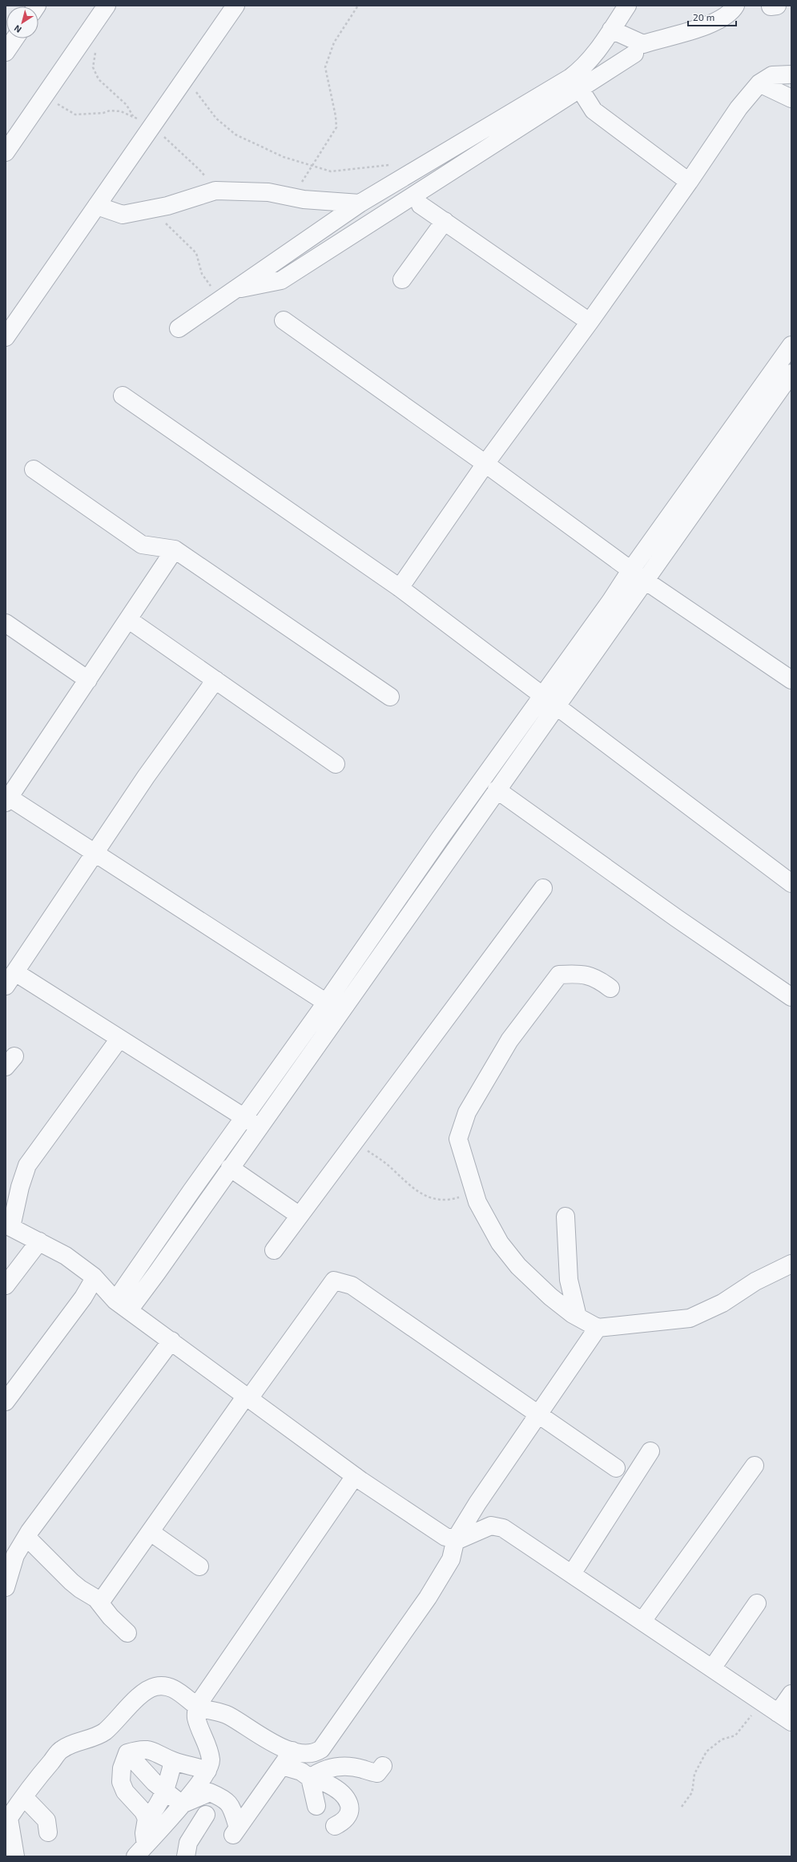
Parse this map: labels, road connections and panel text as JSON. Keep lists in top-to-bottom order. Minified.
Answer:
{"scale_bar":"20 m","north":"bottom left"}
